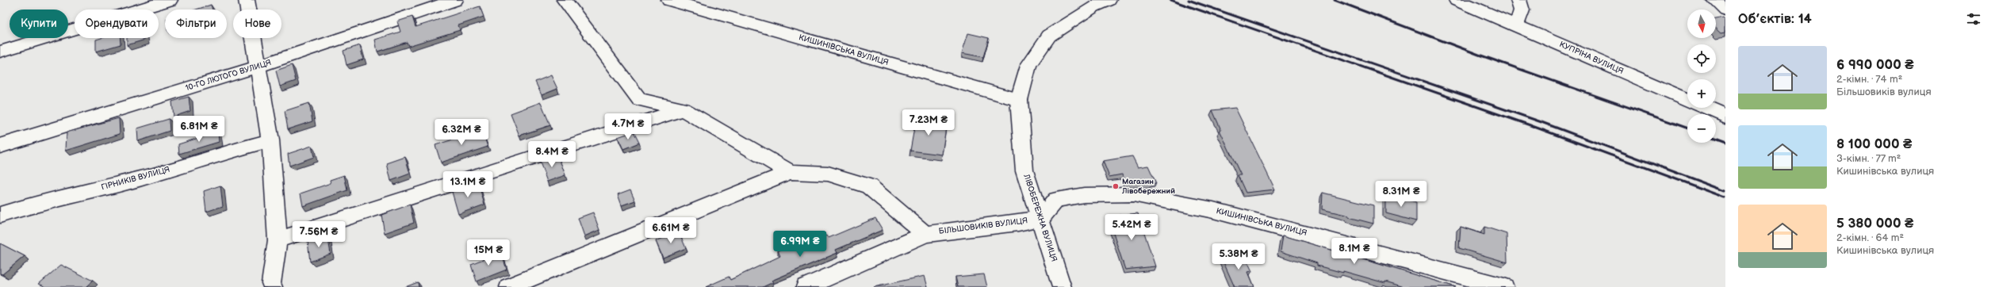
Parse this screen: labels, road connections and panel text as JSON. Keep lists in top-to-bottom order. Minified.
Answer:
{"streets":{"street":["КИШИНІВСЬКА ВУЛИЦЯ","КУПРІНА ВУЛИЦЯ","10-ГО ЛЮТОГО ВУЛИЦЯ","ГІРНИКІВ ВУЛИЦЯ","ЛІВОБЕРЕЖНА ВУЛИЦЯ","БІЛЬШОВИКІВ ВУЛИЦЯ"]},"crossings":[["КИШИНІВСЬКА ВУЛИЦЯ","ЛІВОБЕРЕЖНА ВУЛИЦЯ"],["КИШИНІВСЬКА ВУЛИЦЯ","БІЛЬШОВИКІВ ВУЛИЦЯ"],["ЛІВОБЕРЕЖНА ВУЛИЦЯ","БІЛЬШОВИКІВ ВУЛИЦЯ"]],"places":["Магазин Лівобережний"],"north":"bottom","page":{"heading":"Об’єктів: 14","map_buttons":["+","−"],"chip":["Купити","Орендувати","Фільтри","Нове"],"list":[{"name":"6 990 000 ₴","note":"2-кімн. · 74 m² · Більшовиків вулиця"},{"name":"8 100 000 ₴","note":"3-кімн. · 77 m² · Кишинівська вулиця"},{"name":"5 380 000 ₴","note":"2-кімн. · 64 m² · Кишинівська вулиця"}],"price":["7.23M ₴","4.7M ₴","6.81M ₴","6.32M ₴","8.4M ₴","13.1M ₴","8.31M ₴","5.42M ₴","6.61M ₴","7.56M ₴","6.99M ₴","8.1M ₴","15M ₴","5.38M ₴"]}}
